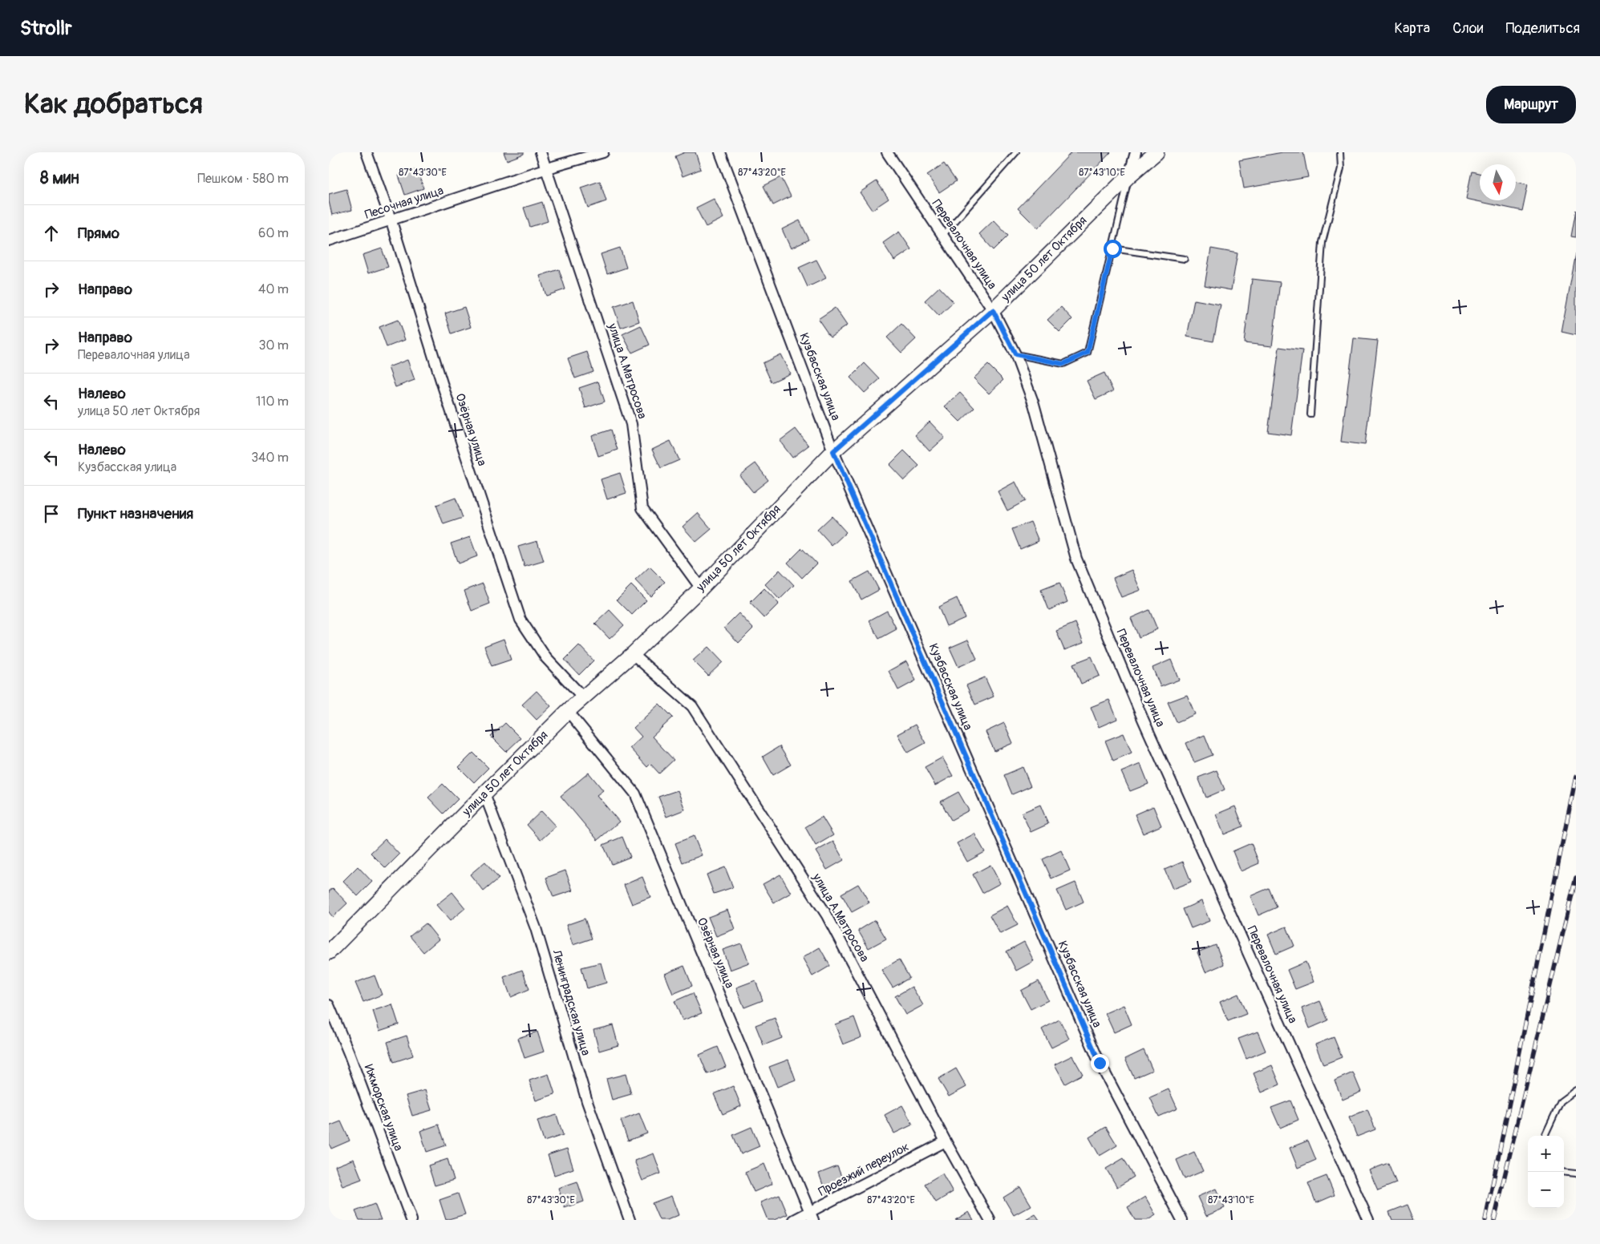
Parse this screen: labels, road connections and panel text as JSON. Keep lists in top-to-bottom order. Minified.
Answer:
{"streets":{"main road":["улица 50 лет Октября"],"street":["Песочная улица","Перевалочная улица","улица А.Матросова","Кузбасская улица","Озёрная улица","Ленинградская улица","Ижморская улица","Проезжий переулок"]},"crossings":[["Песочная улица","улица А.Матросова"],["Песочная улица","Озёрная улица"],["Перевалочная улица","улица 50 лет Октября"],["улица 50 лет Октября","улица А.Матросова"],["улица 50 лет Октября","Кузбасская улица"],["улица 50 лет Октября","Озёрная улица"],["улица 50 лет Октября","Ленинградская улица"],["улица А.Матросова","Проезжий переулок"],["Озёрная улица","Проезжий переулок"]],"north":"bottom","page":{"header":"Strollr","nav":["Карта","Слои","Поделиться"],"buttons":"Маршрут","title":"Как добраться","heading":["8 мин","Пешком · 580 m"],"list":[["Прямо","60 m"],["Направо","40 m"],["Направо","Перевалочная улица","30 m"],["Налево","улица 50 лет Октября","110 m"],["Налево","Кузбасская улица","340 m"],"Пункт назначения"],"map_buttons":["+","−"]},"coordinates":["87°43'30\"E","87°43'20\"E","87°43'10\"E"]}
